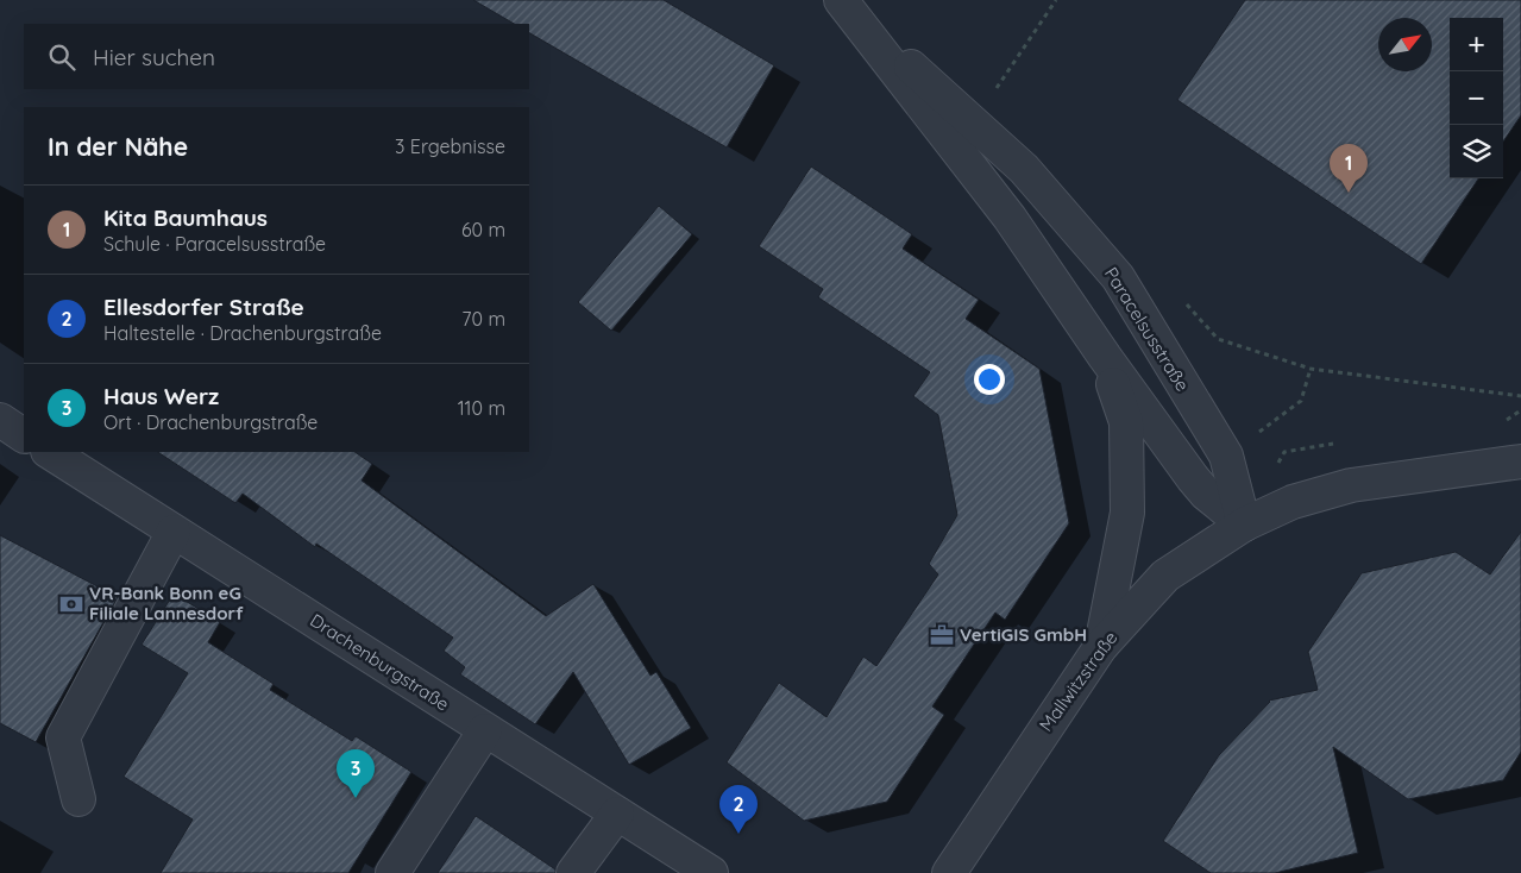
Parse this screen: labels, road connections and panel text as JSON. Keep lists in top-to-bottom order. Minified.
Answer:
{"streets":{"street":["Paracelsusstraße","Drachenburgstraße","Mallwitzstraße"]},"crossings":[["Paracelsusstraße","Mallwitzstraße"]],"places":{"bank":["VR-Bank Bonn eG Filiale Lannesdorf"],"office":["VertiGIS GmbH"]},"north":"top right","page":{"map_buttons":["+","−"],"search":"Hier suchen","heading":["In der Nähe","3 Ergebnisse"],"pins":["1","3","2"],"list":[{"mark":"1","name":"Kita Baumhaus","note":"Schule · Paracelsusstraße","value":"60 m"},{"mark":"2","name":"Ellesdorfer Straße","note":"Haltestelle · Drachenburgstraße","value":"70 m"},{"mark":"3","name":"Haus Werz","note":"Ort · Drachenburgstraße","value":"110 m"}]}}
